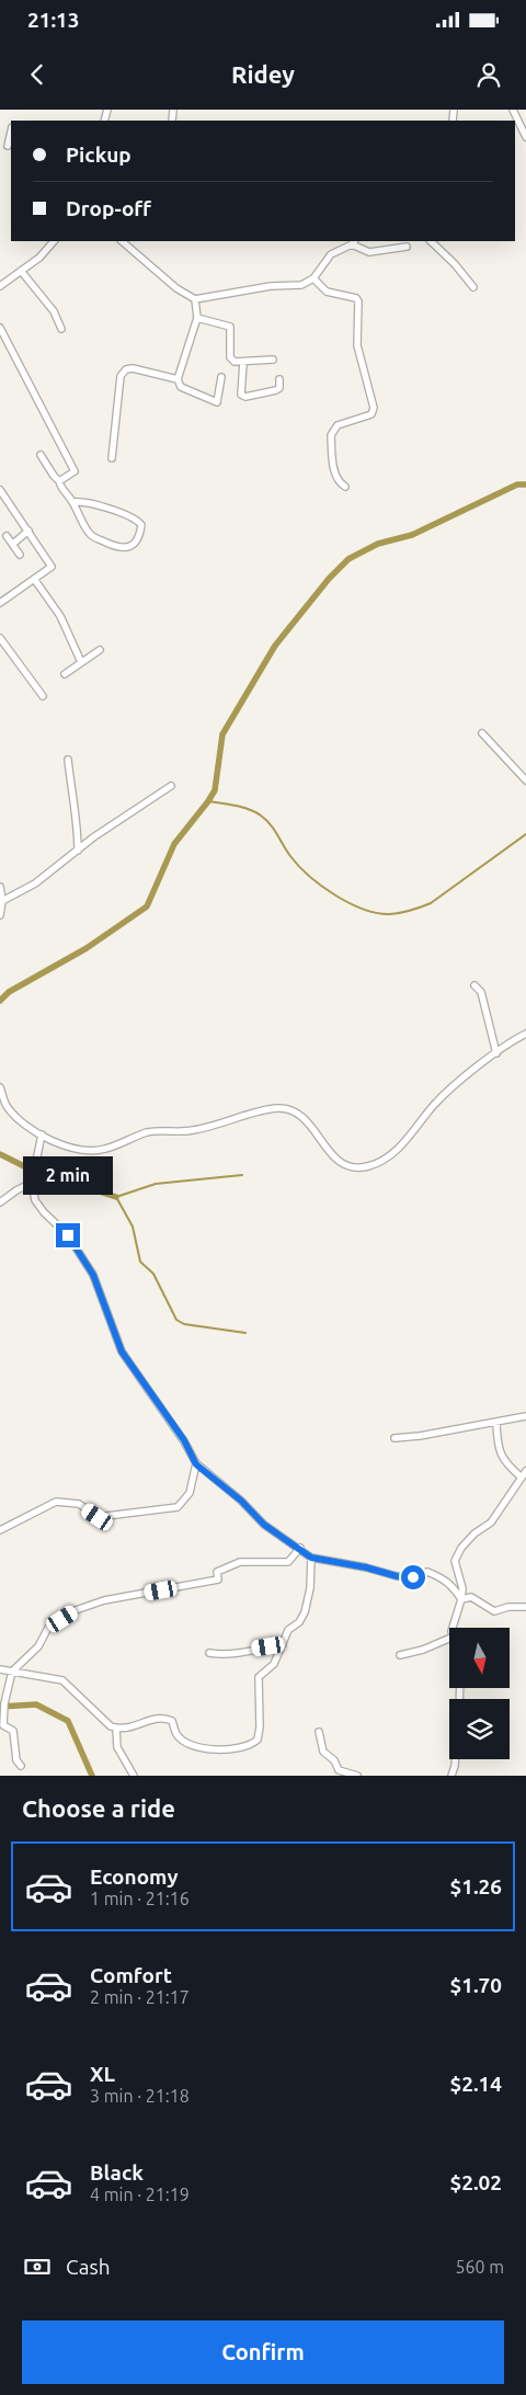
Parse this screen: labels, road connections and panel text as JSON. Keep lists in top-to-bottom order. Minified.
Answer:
{"north":"bottom","page":{"status":"21:13","header":"Ridey","banner":["Pickup","Drop-off"],"bubble":"2 min","heading":"Choose a ride","list":[{"name":"Economy","note":"1 min · 21:16","value":"$1.26"},{"name":"Comfort","note":"2 min · 21:17","value":"$1.70"},{"name":"XL","note":"3 min · 21:18","value":"$2.14"},{"name":"Black","note":"4 min · 21:19","value":"$2.02"}],"pay":["Cash","560 m"],"buttons":"Confirm"}}
